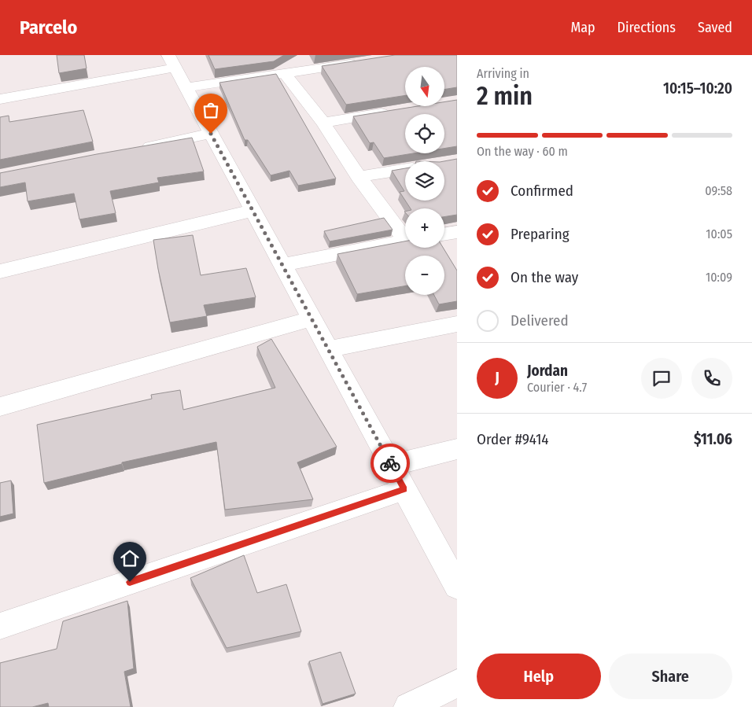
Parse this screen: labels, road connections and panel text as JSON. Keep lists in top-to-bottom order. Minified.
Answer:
{"north":"bottom","page":{"header":"Parcelo","nav":["Map","Directions","Saved"],"heading":["2 min","Arriving in","10:15–10:20"],"panel":["Jordan","Courier · 4.7","Order #9414","$11.06"],"map_buttons":["+","−"],"bar":"On the way · 60 m","list":[["Confirmed","09:58"],["Preparing","10:05"],["On the way","10:09"],"Delivered"],"round":"J","buttons":["Help","Share"]}}
